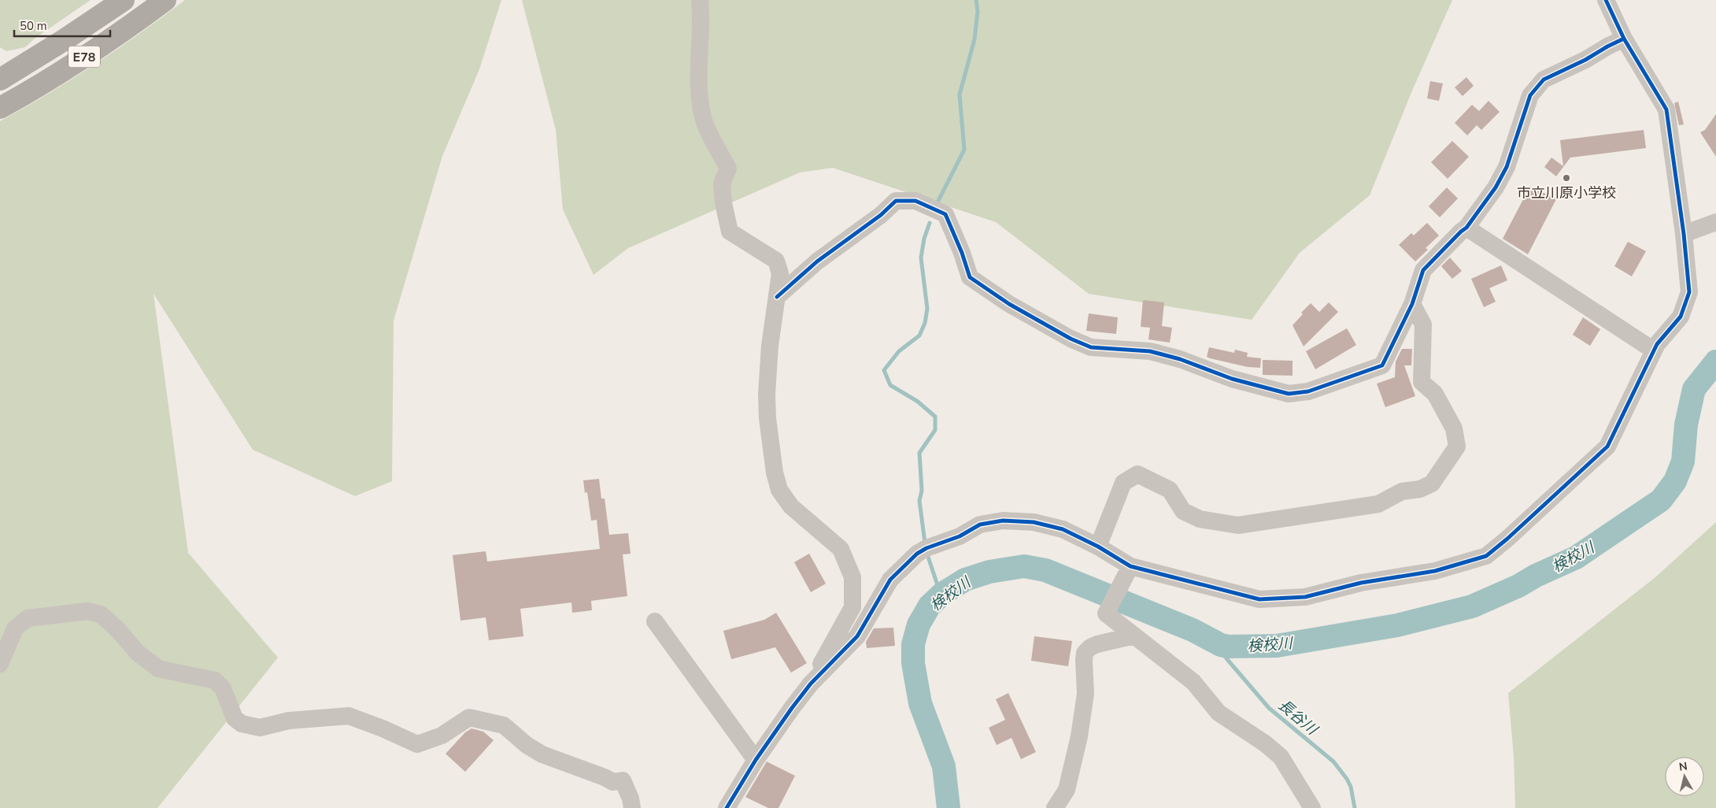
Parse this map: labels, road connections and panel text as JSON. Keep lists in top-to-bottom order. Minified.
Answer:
{"streets":{"highway":["E78"]},"water":["検校川","長谷川"],"places":["市立川原小学校"],"scale_bar":"50 m","north":"top"}
